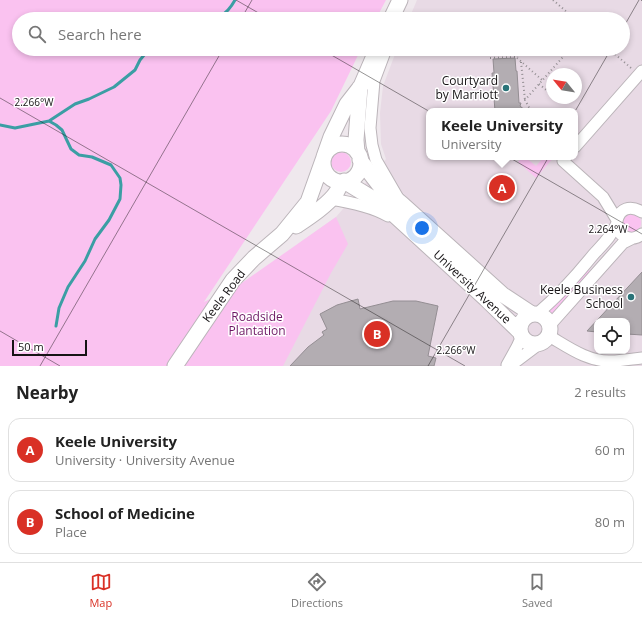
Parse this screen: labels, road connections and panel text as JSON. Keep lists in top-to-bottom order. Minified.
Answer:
{"streets":{"main road":["University Avenue","Keele Road"]},"parks":["Roadside Plantation"],"places":["Courtyard by Marriott","Keele Business School"],"scale_bar":"50 m","north":"top left","page":{"search":"Search here","popup":["Keele University","University"],"pins":["A","B"],"scale":"50 m","heading":["Nearby","2 results"],"list":[{"mark":"A","name":"Keele University","note":"University · University Avenue","value":"60 m"},{"mark":"B","name":"School of Medicine","note":"Place","value":"80 m"}],"nav":["Map","Directions","Saved"]},"coordinates":["2.266°W","2.264°W"]}
